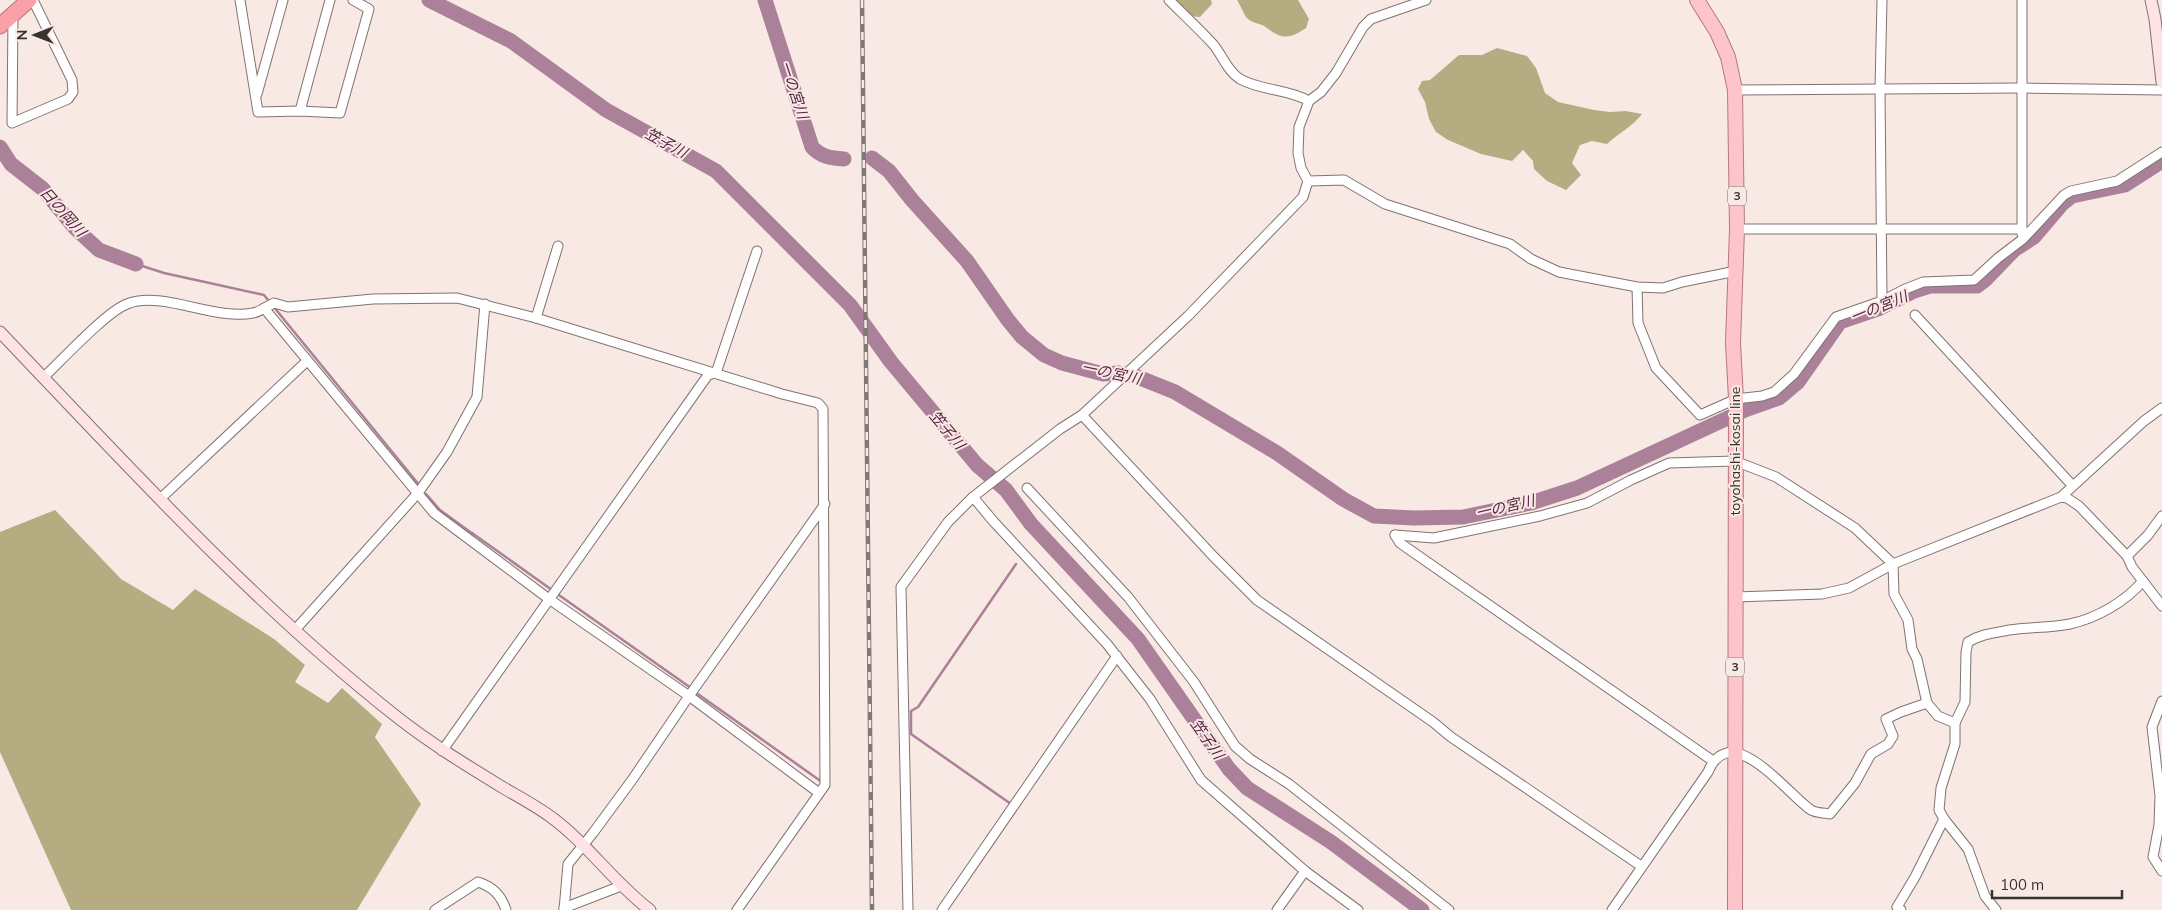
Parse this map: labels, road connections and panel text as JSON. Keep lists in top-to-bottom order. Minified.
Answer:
{"streets":{"main road":["3","toyohashi-kosai line"]},"water":["一の宮川","笠子川","日の岡川"],"scale_bar":"100 m","north":"left"}
